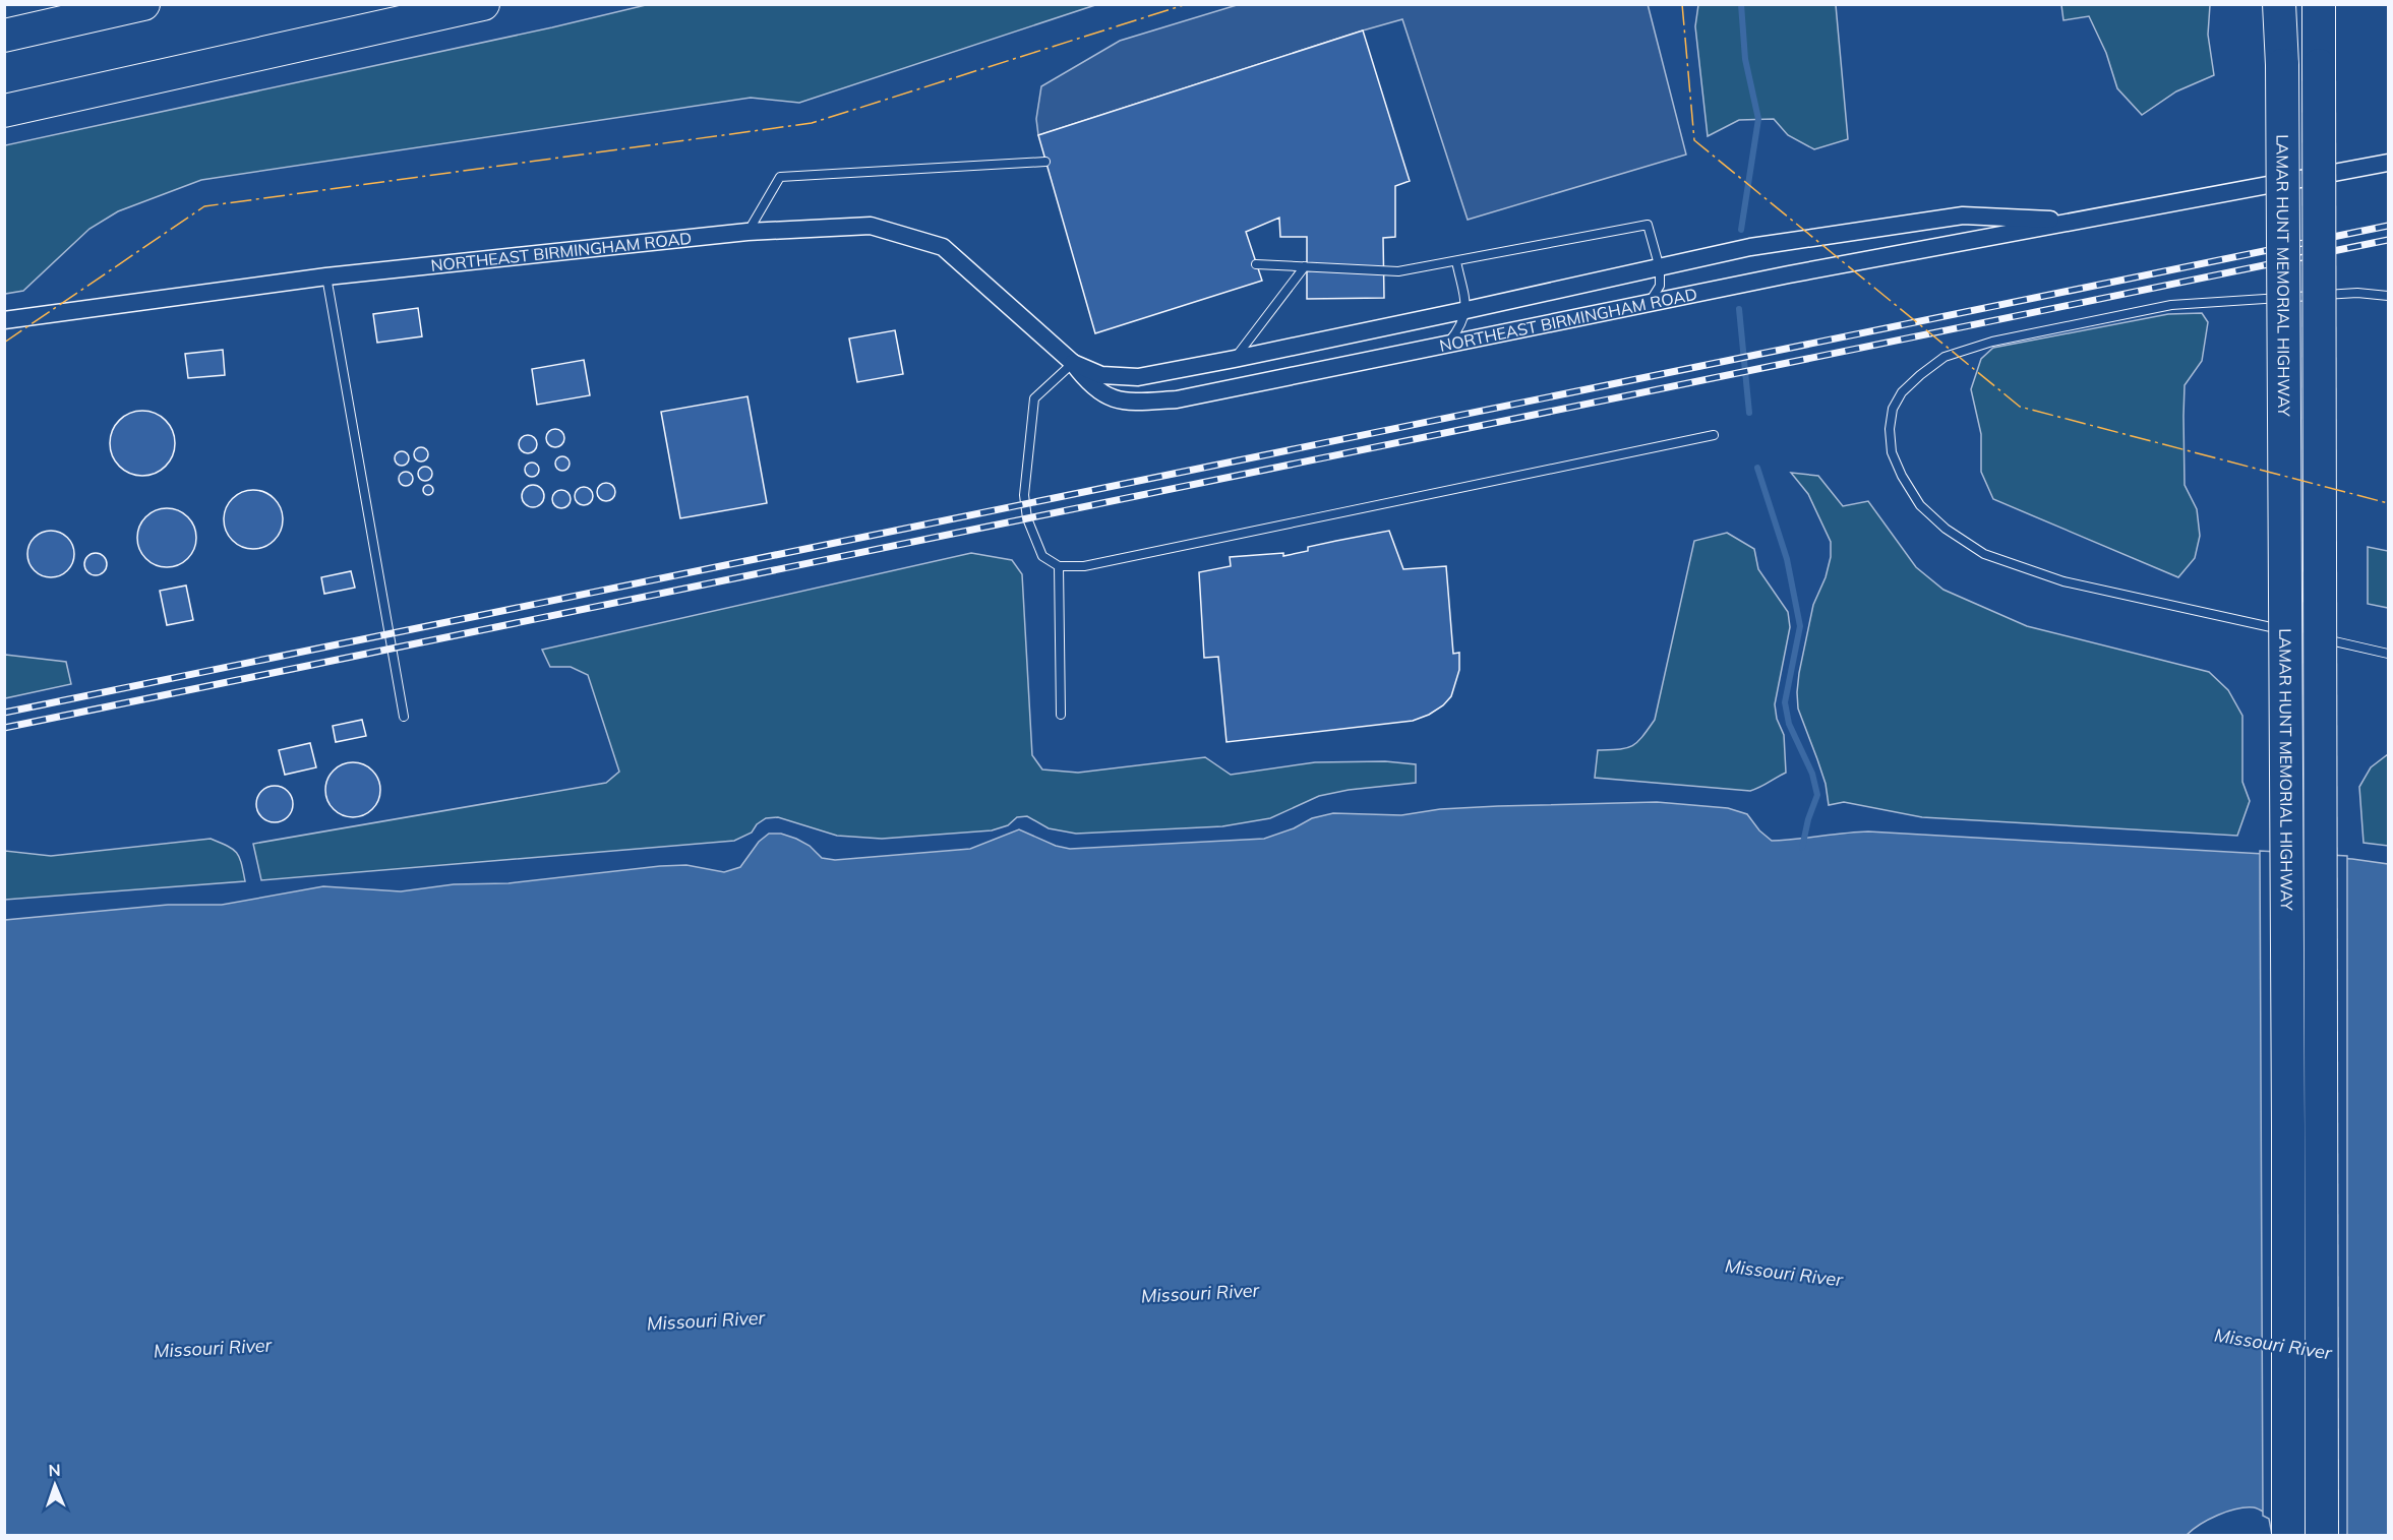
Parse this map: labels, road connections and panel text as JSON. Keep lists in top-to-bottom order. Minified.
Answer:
{"streets":{"highway":["LAMAR HUNT MEMORIAL HIGHWAY"],"street":["NORTHEAST BIRMINGHAM ROAD"]},"water":["Missouri River"],"north":"top"}
